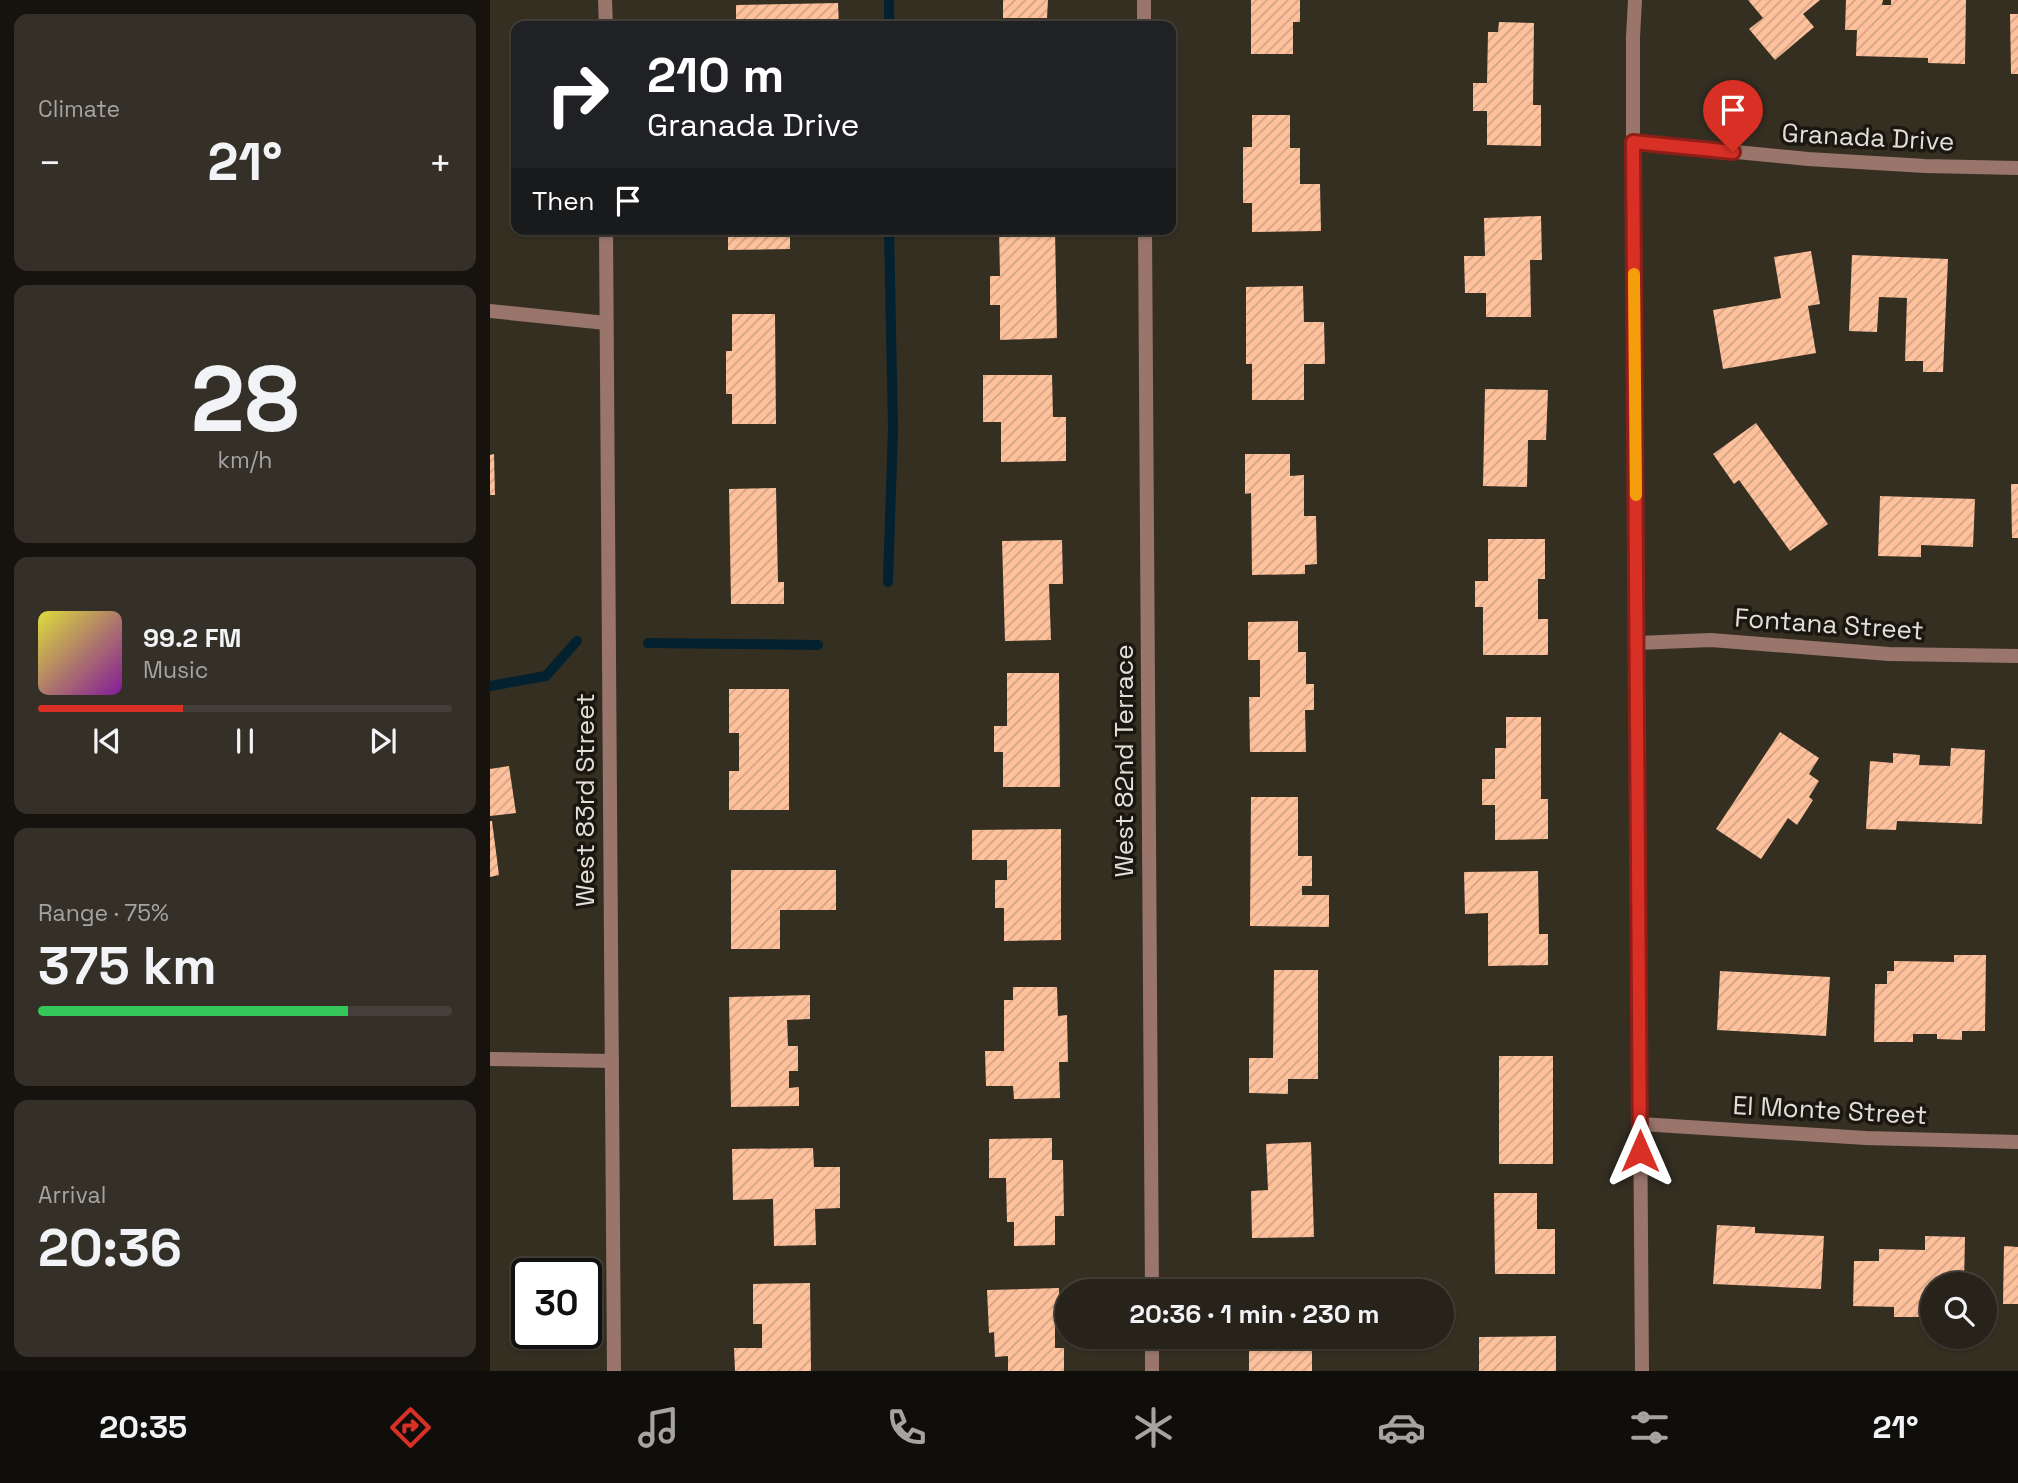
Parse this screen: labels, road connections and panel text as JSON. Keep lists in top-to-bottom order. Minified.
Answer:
{"streets":{"street":["Granada Drive","Fontana Street","West 82nd Terrace","West 83rd Street","El Monte Street"]},"page":{"tile":["Climate",["28","km/h"],["Range · 75%","375 km"],["Arrival","20:36"]],"turn":["210 m","Granada Drive"],"heat":["−","21°","+"],"then":"Then","song":["99.2 FM","Music"],"limit":"30","trip":"20:36 · 1 min · 230 m","tabs":["20:35","21°"]}}
